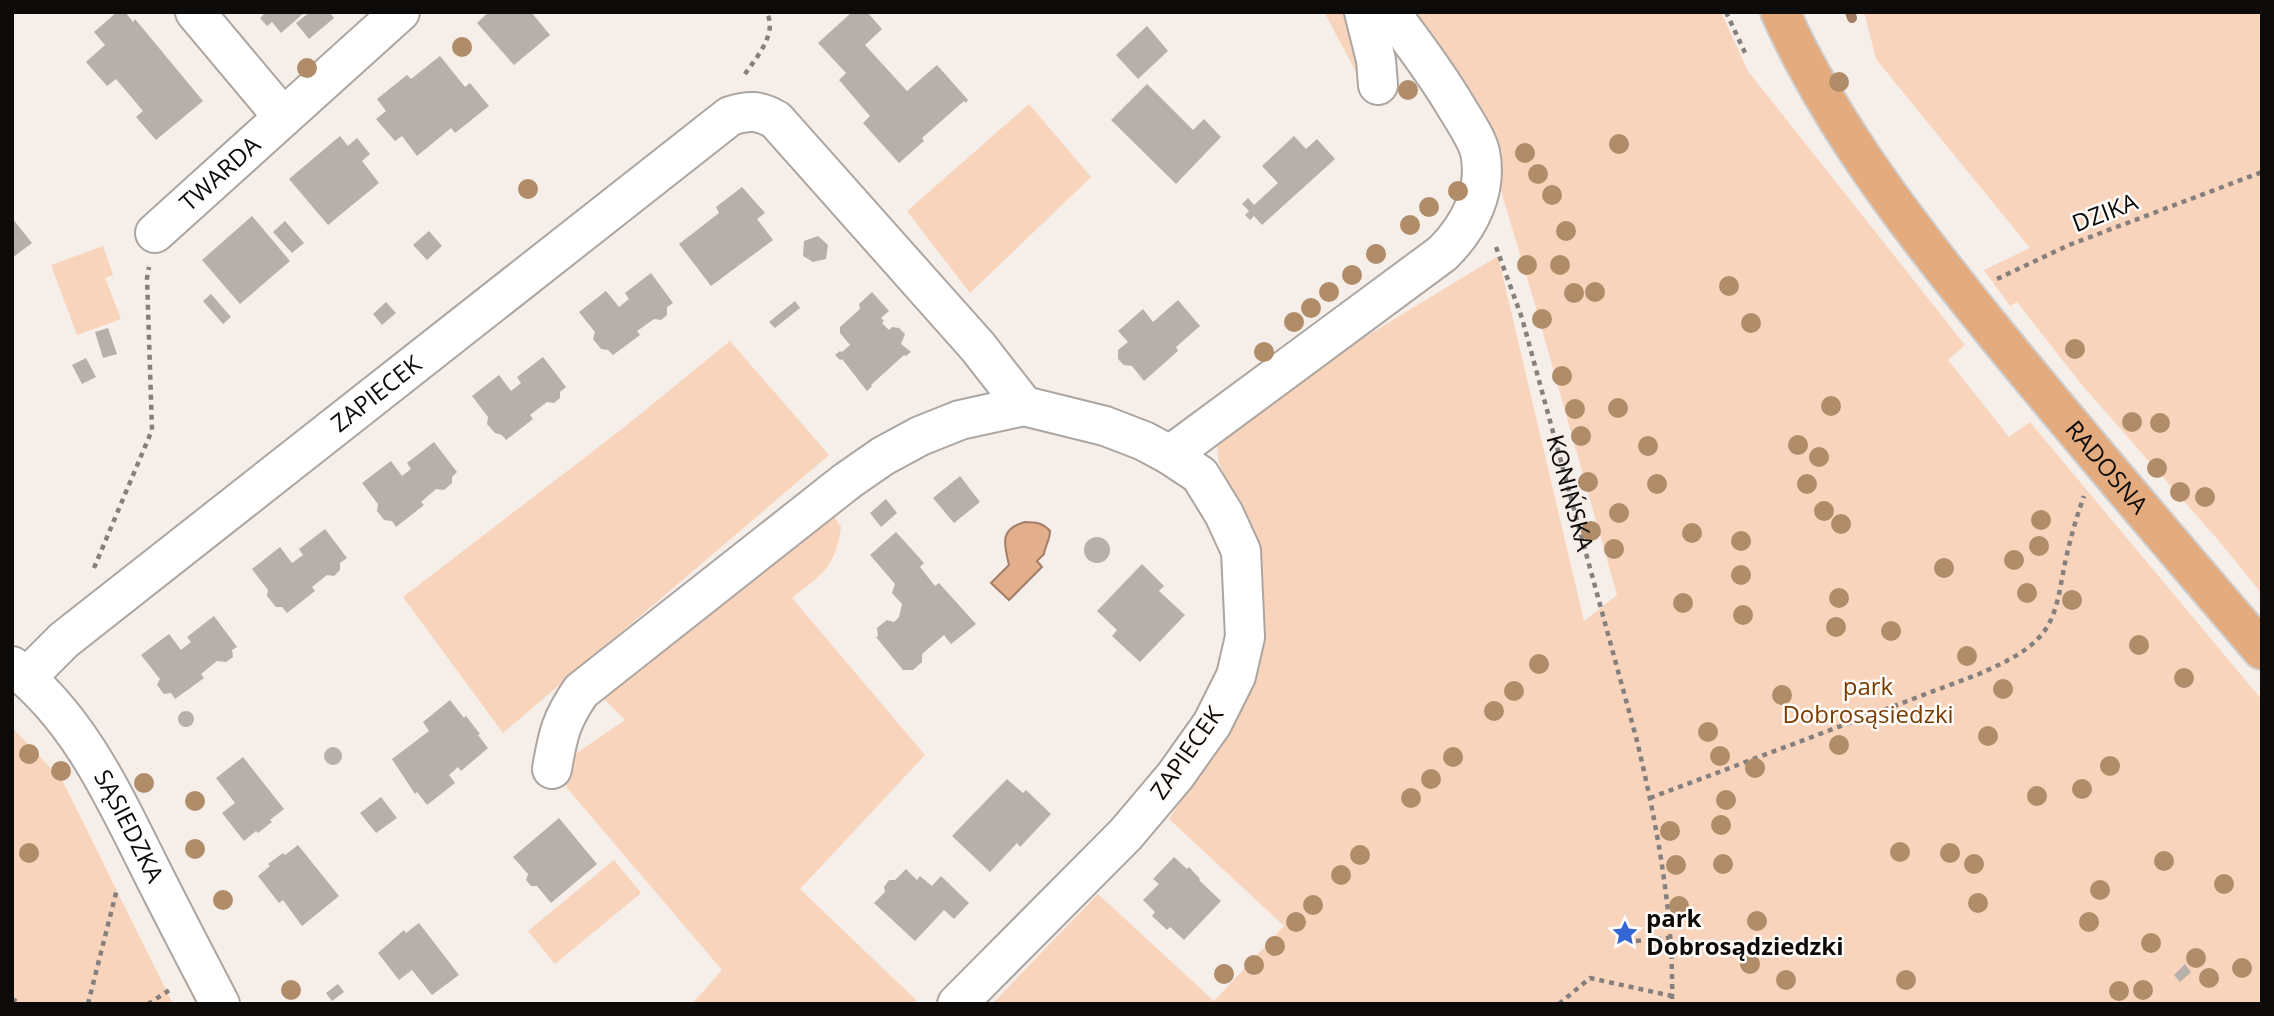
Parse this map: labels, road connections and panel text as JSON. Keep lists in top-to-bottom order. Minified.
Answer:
{"streets":{"main road":["RADOSNA"],"street":["TWARDA","ZAPIECEK","SĄSIEDZKA"],"path":["DZIKA","KONIŃSKA"]},"crossings":[["DZIKA","RADOSNA"],["ZAPIECEK","SĄSIEDZKA"]],"parks":["park Dobrosąsiedzki"],"places":{"place":["park Dobrosądziedzki"]}}
